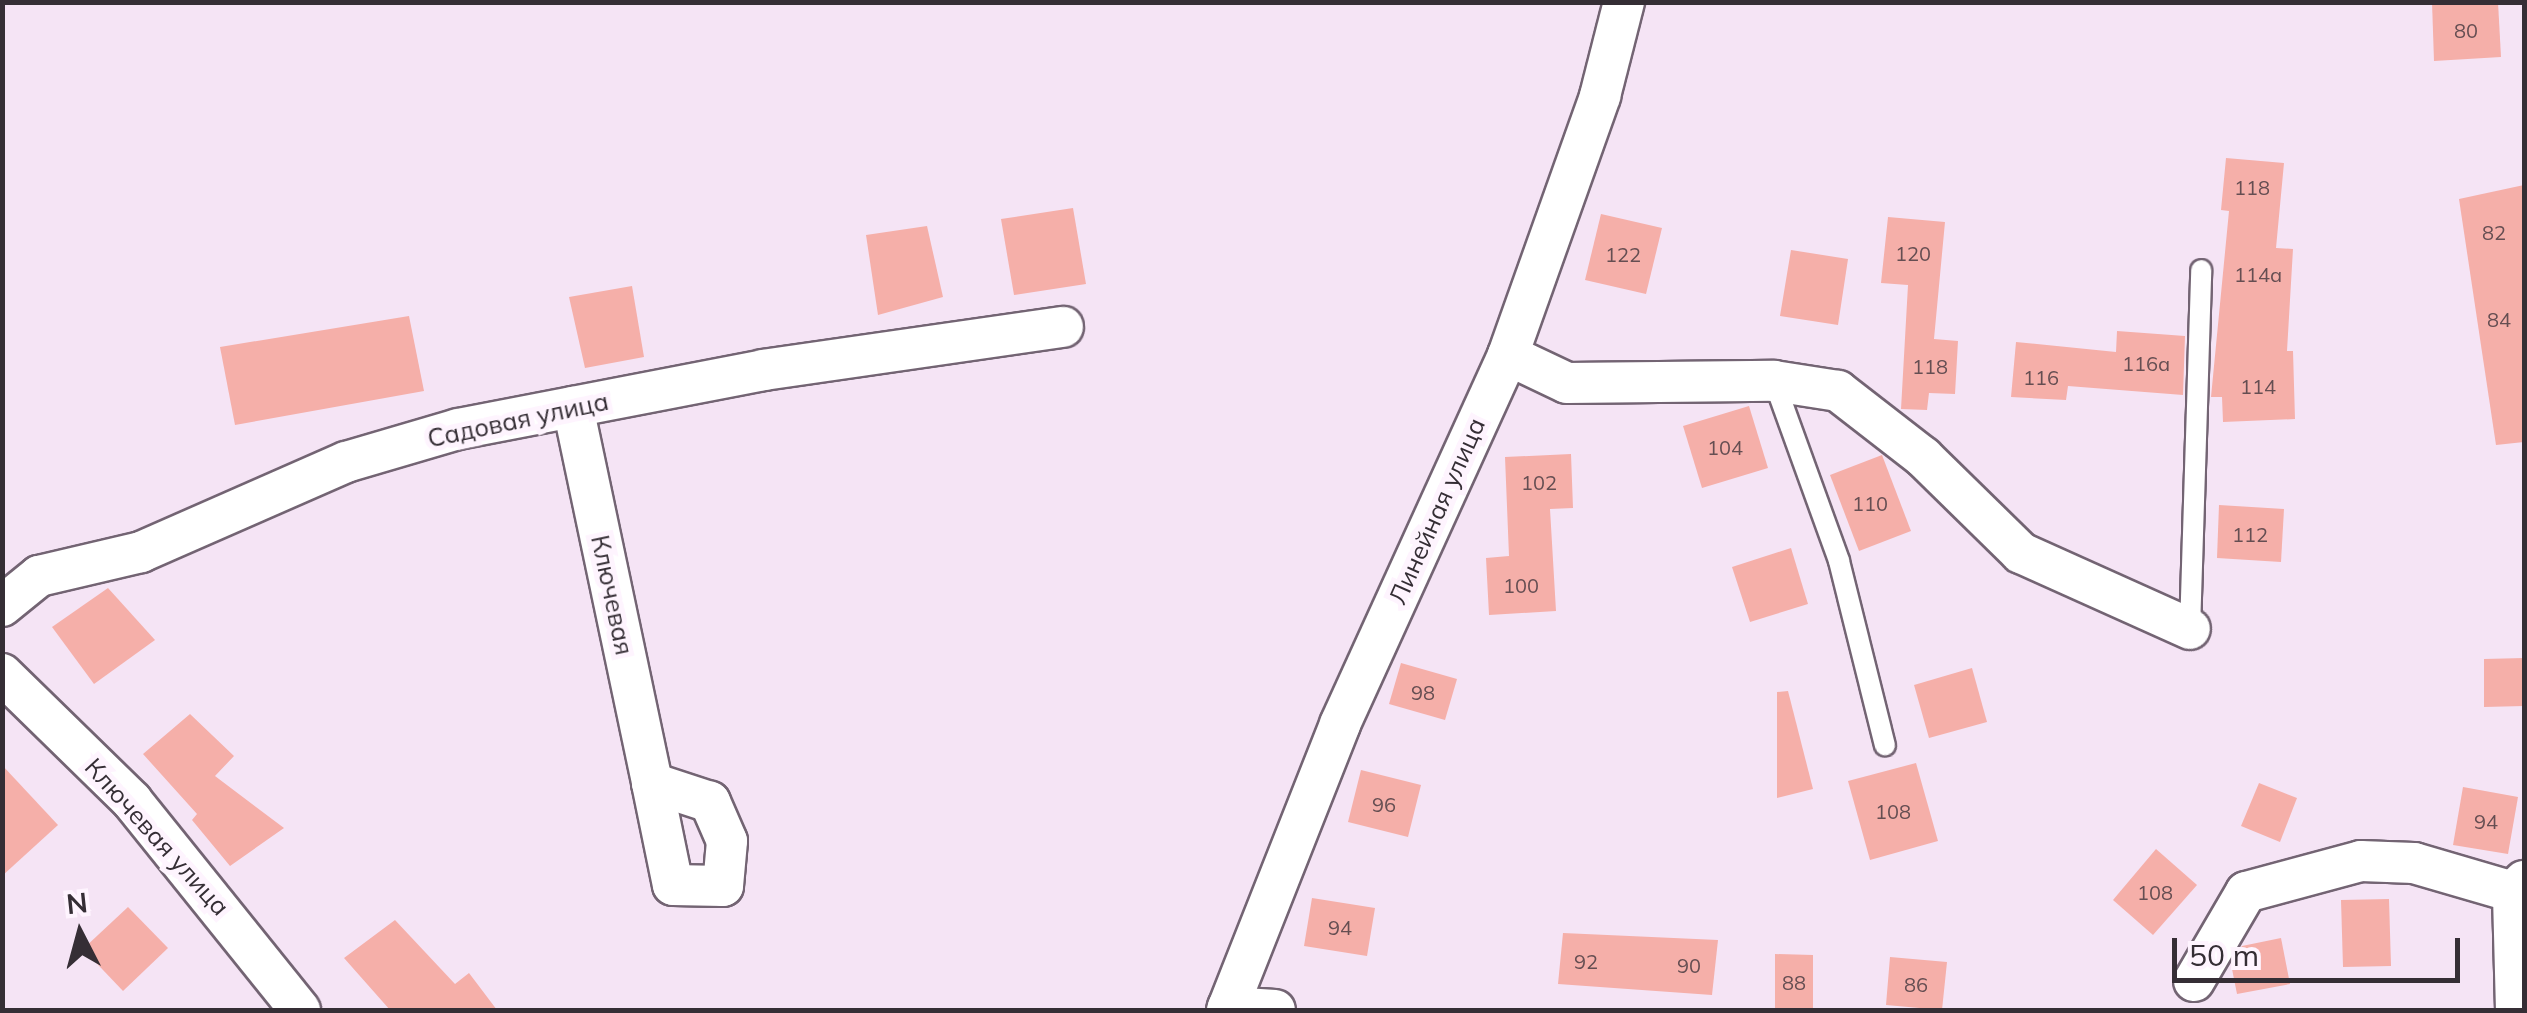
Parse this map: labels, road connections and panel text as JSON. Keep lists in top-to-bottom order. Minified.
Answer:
{"streets":{"street":["Садовая улица","Линейная улица","Ключевая","Ключевая улица"]},"crossings":[["Садовая улица","Ключевая"]],"house_numbers":["80","118","82","120","122","114а","84","116а","118","116","114","104","102","110","112","100","98","96","108","94","108","94","92","90","88","86"],"scale_bar":"50 m","north":"top"}
